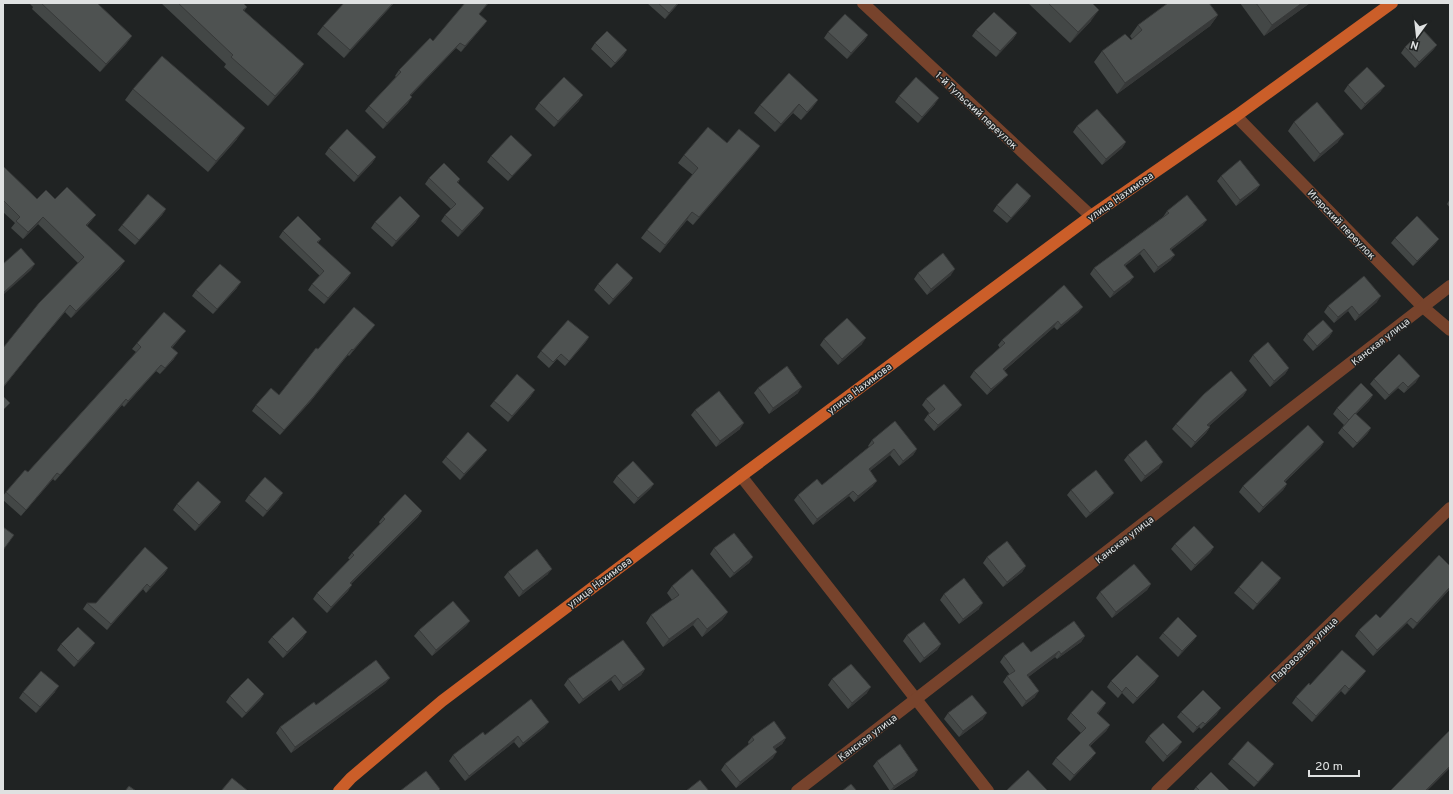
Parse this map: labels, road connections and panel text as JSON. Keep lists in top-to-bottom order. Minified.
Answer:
{"streets":{"main road":["улица Нахимова"],"street":["1-й Тульский переулок","Игарский переулок","Канская улица","Паровозная улица"]},"crossings":[["1-й Тульский переулок","улица Нахимова"],["улица Нахимова","Игарский переулок"],["Игарский переулок","Канская улица"]],"scale_bar":"20 m","north":"bottom"}
